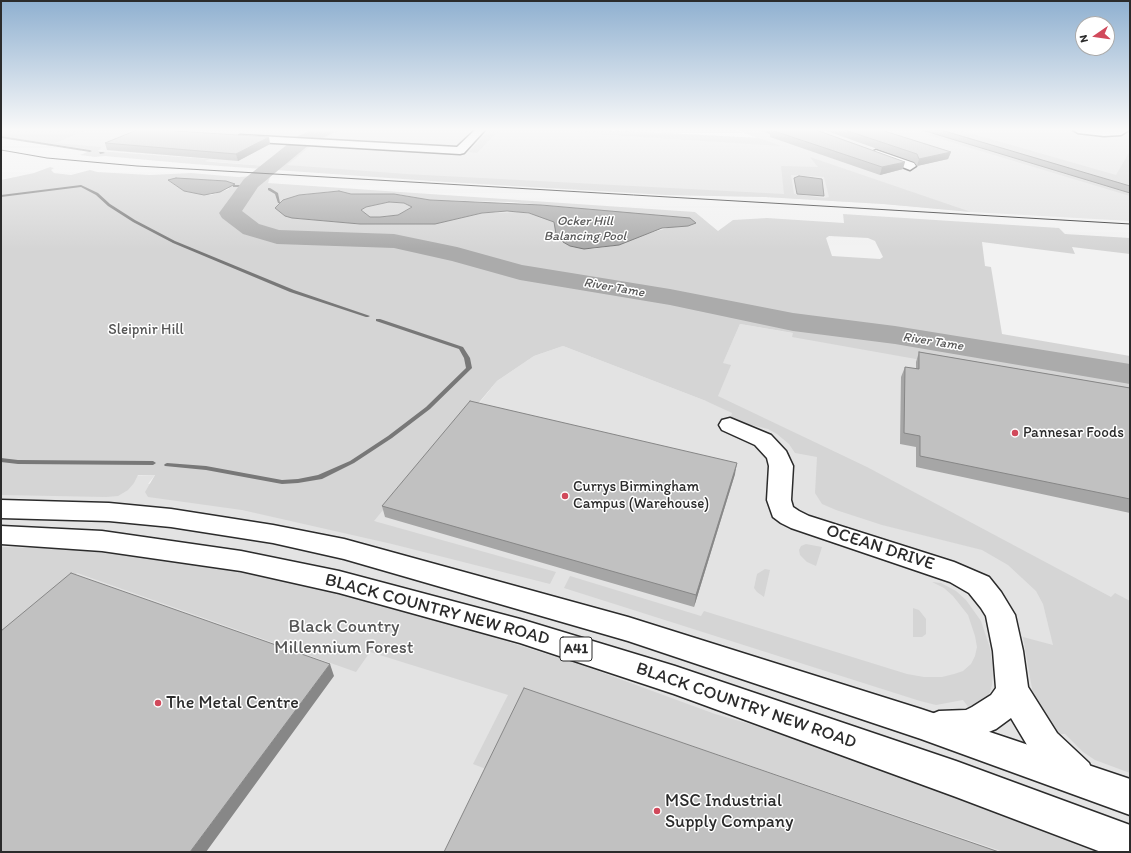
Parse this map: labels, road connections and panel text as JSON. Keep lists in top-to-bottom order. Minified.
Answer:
{"streets":{"main road":["OCEAN DRIVE","BLACK COUNTRY NEW ROAD","A41"]},"crossings":[["OCEAN DRIVE","BLACK COUNTRY NEW ROAD"]],"water":["Ocker Hill Balancing Pool","River Tame"],"parks":["Sleipnir Hill","Black Country Millennium Forest"],"places":["Pannesar Foods","Currys Birmingham Campus (Warehouse)","The Metal Centre","MSC Industrial Supply Company"],"north":"left"}
